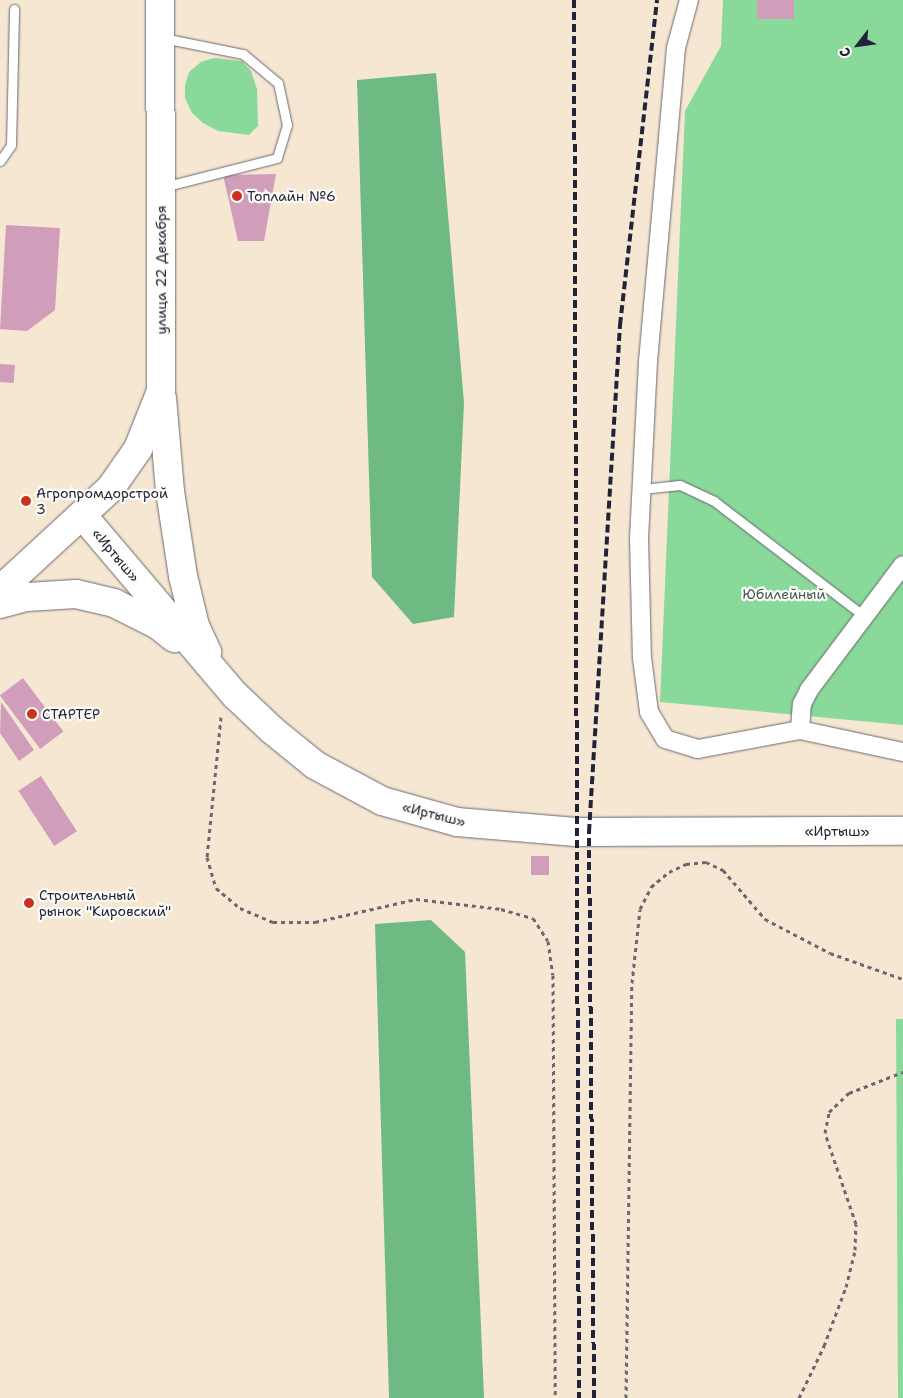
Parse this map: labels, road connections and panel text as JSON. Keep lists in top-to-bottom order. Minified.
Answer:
{"streets":{"main road":["улица 22 Декабря","«Иртыш»"]},"crossings":[["улица 22 Декабря","«Иртыш»"]],"parks":["Юбилейный"],"places":["Топлайн №6","Агропромдорстрой 3","СТАРТЕР","Строительный рынок \"Кировский\""],"north":"bottom left"}
